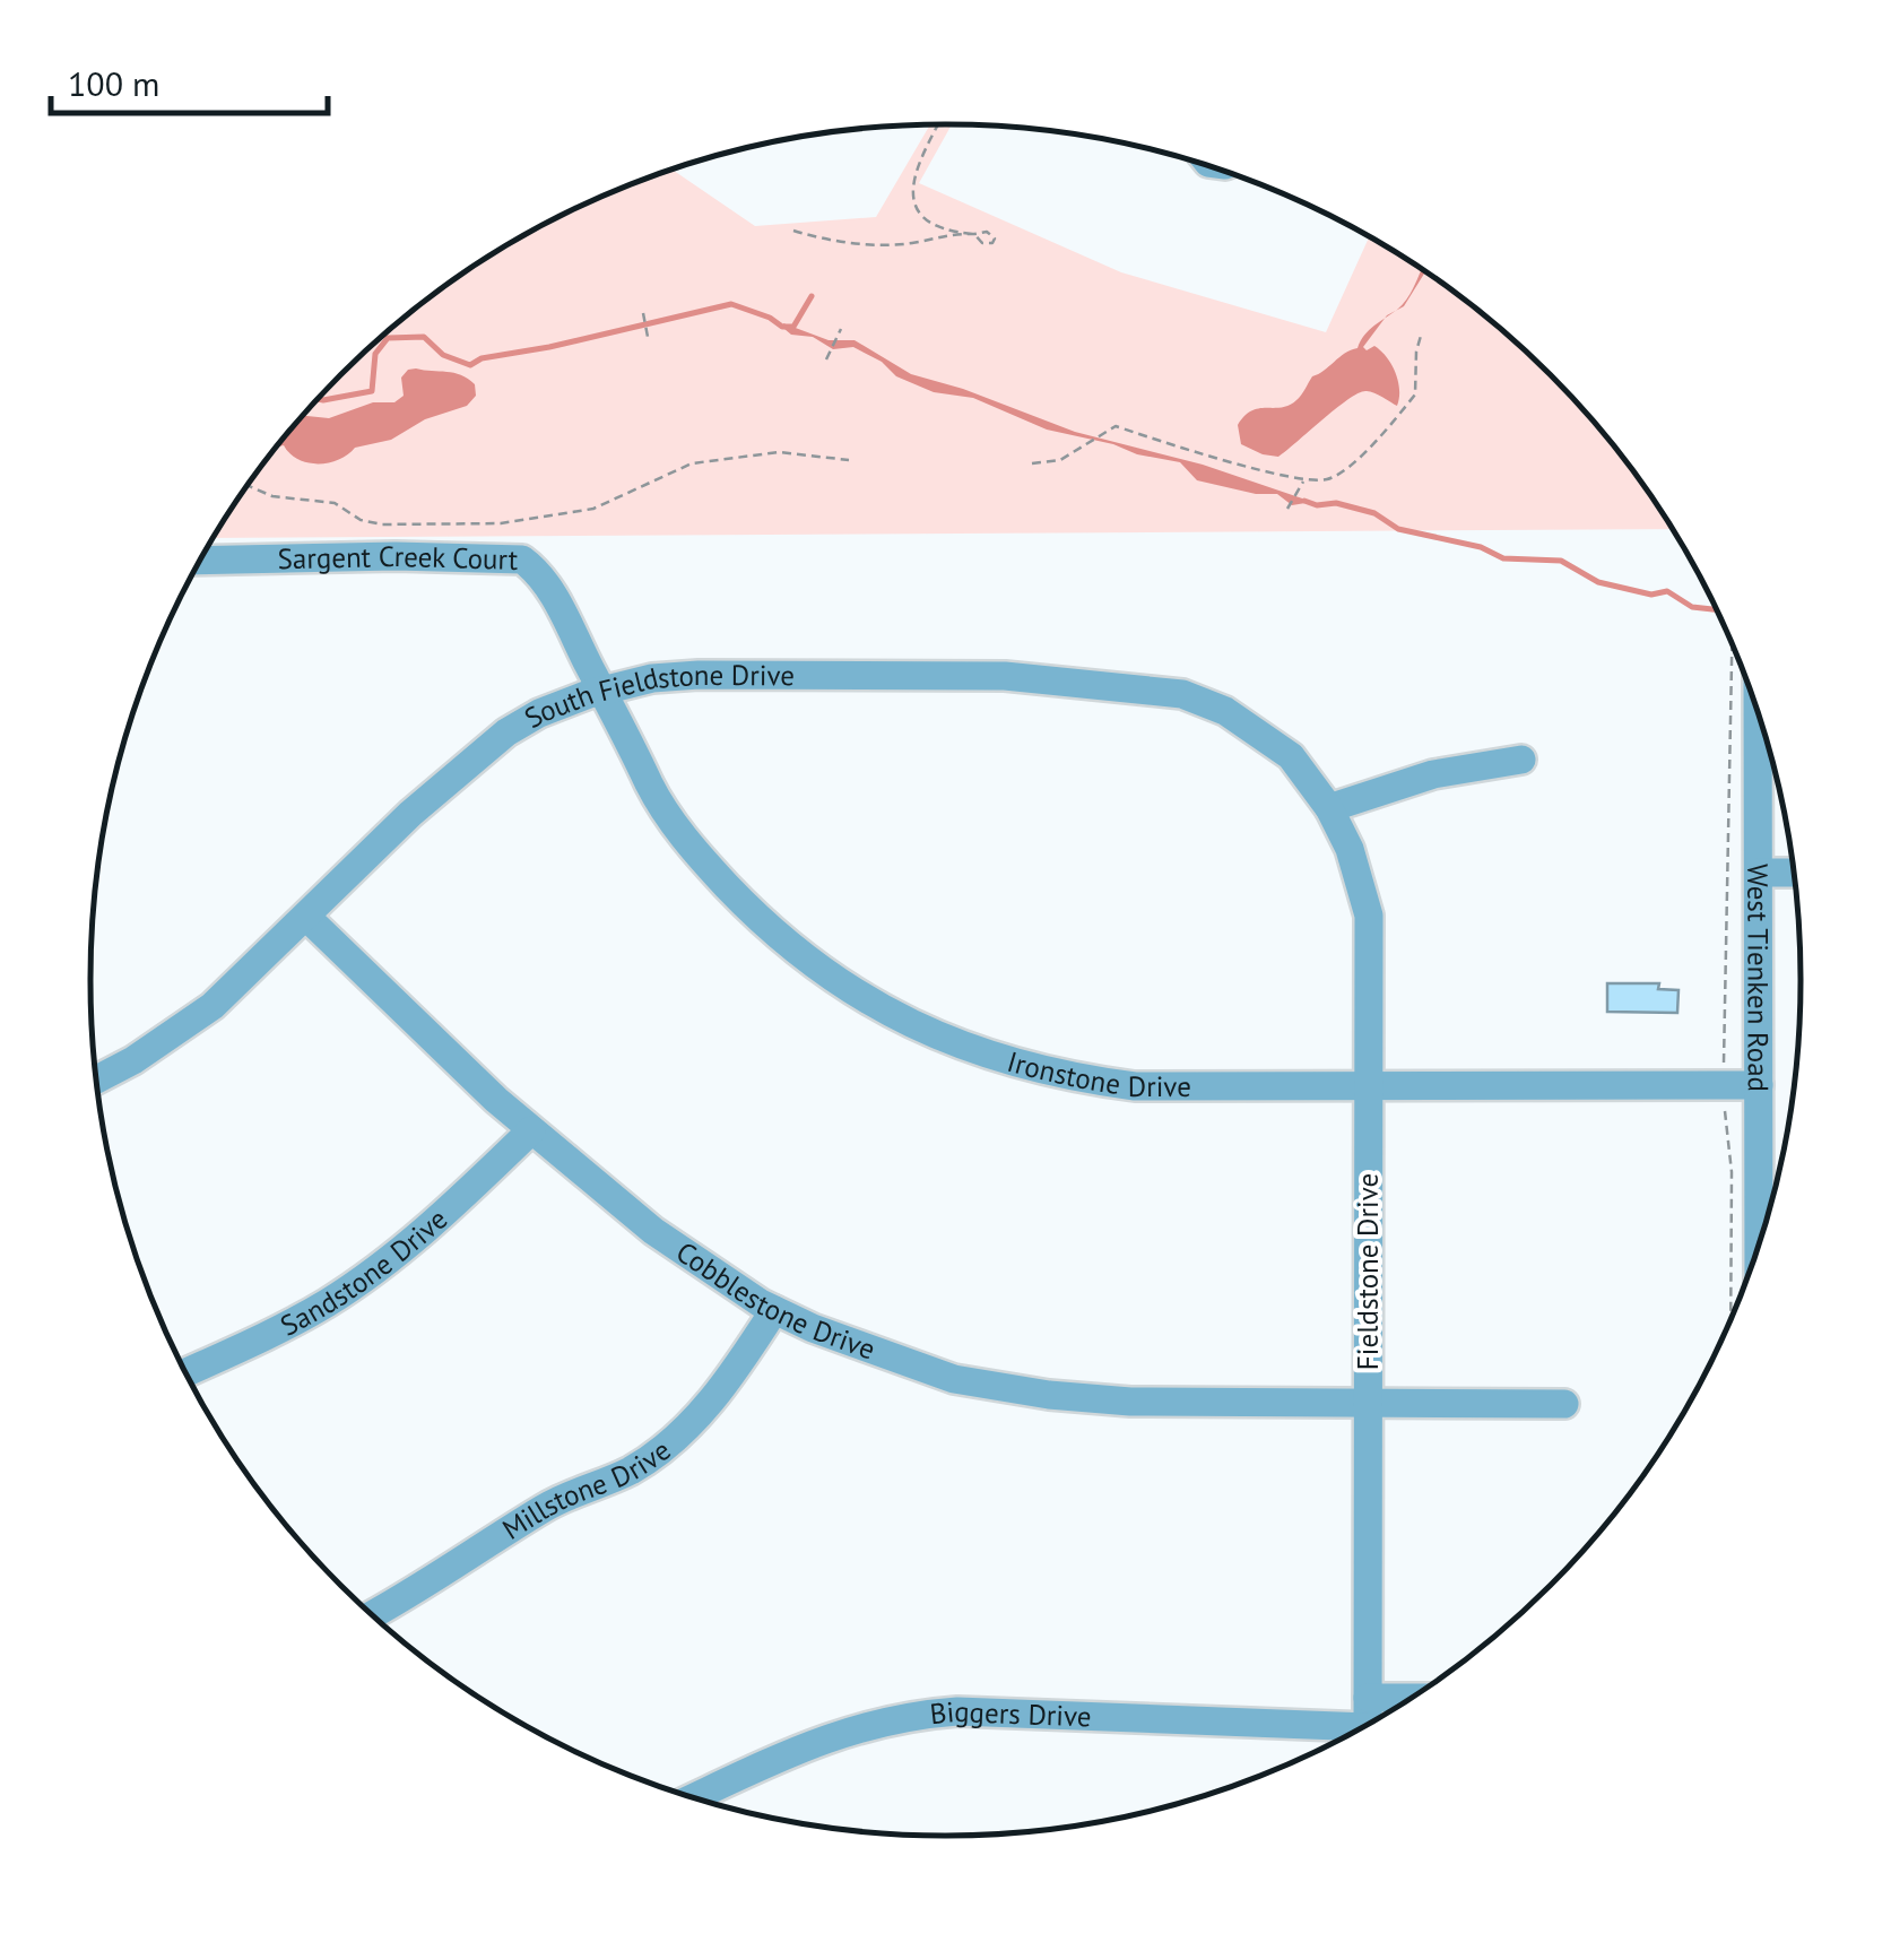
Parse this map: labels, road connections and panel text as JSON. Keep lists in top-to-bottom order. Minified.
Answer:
{"streets":{"street":["Sargent Creek Court","South Fieldstone Drive","West Tienken Road","Ironstone Drive","Sandstone Drive","Fieldstone Drive","Cobblestone Drive","Millstone Drive","Biggers Drive"]},"crossings":[["Sargent Creek Court","South Fieldstone Drive"],["Sargent Creek Court","Ironstone Drive"],["South Fieldstone Drive","Ironstone Drive"],["South Fieldstone Drive","Fieldstone Drive"],["South Fieldstone Drive","Cobblestone Drive"],["West Tienken Road","Ironstone Drive"],["Ironstone Drive","Fieldstone Drive"],["Sandstone Drive","Cobblestone Drive"],["Fieldstone Drive","Cobblestone Drive"],["Fieldstone Drive","Biggers Drive"],["Cobblestone Drive","Millstone Drive"]],"scale_bar":"100 m"}
